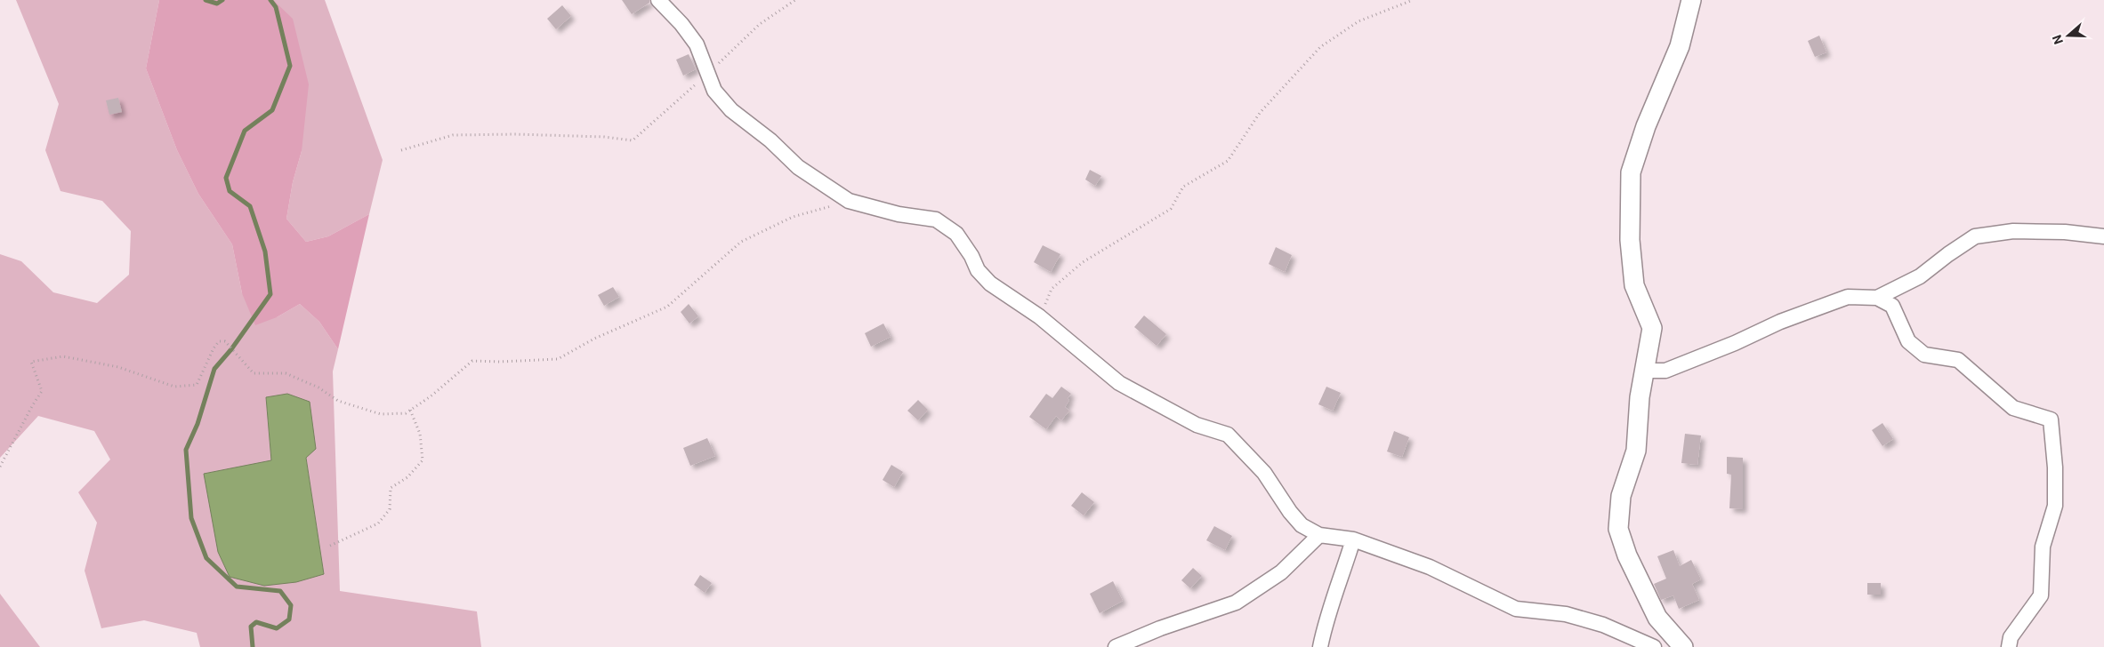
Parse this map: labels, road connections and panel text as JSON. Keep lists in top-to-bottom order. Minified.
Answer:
{"north":"left"}
